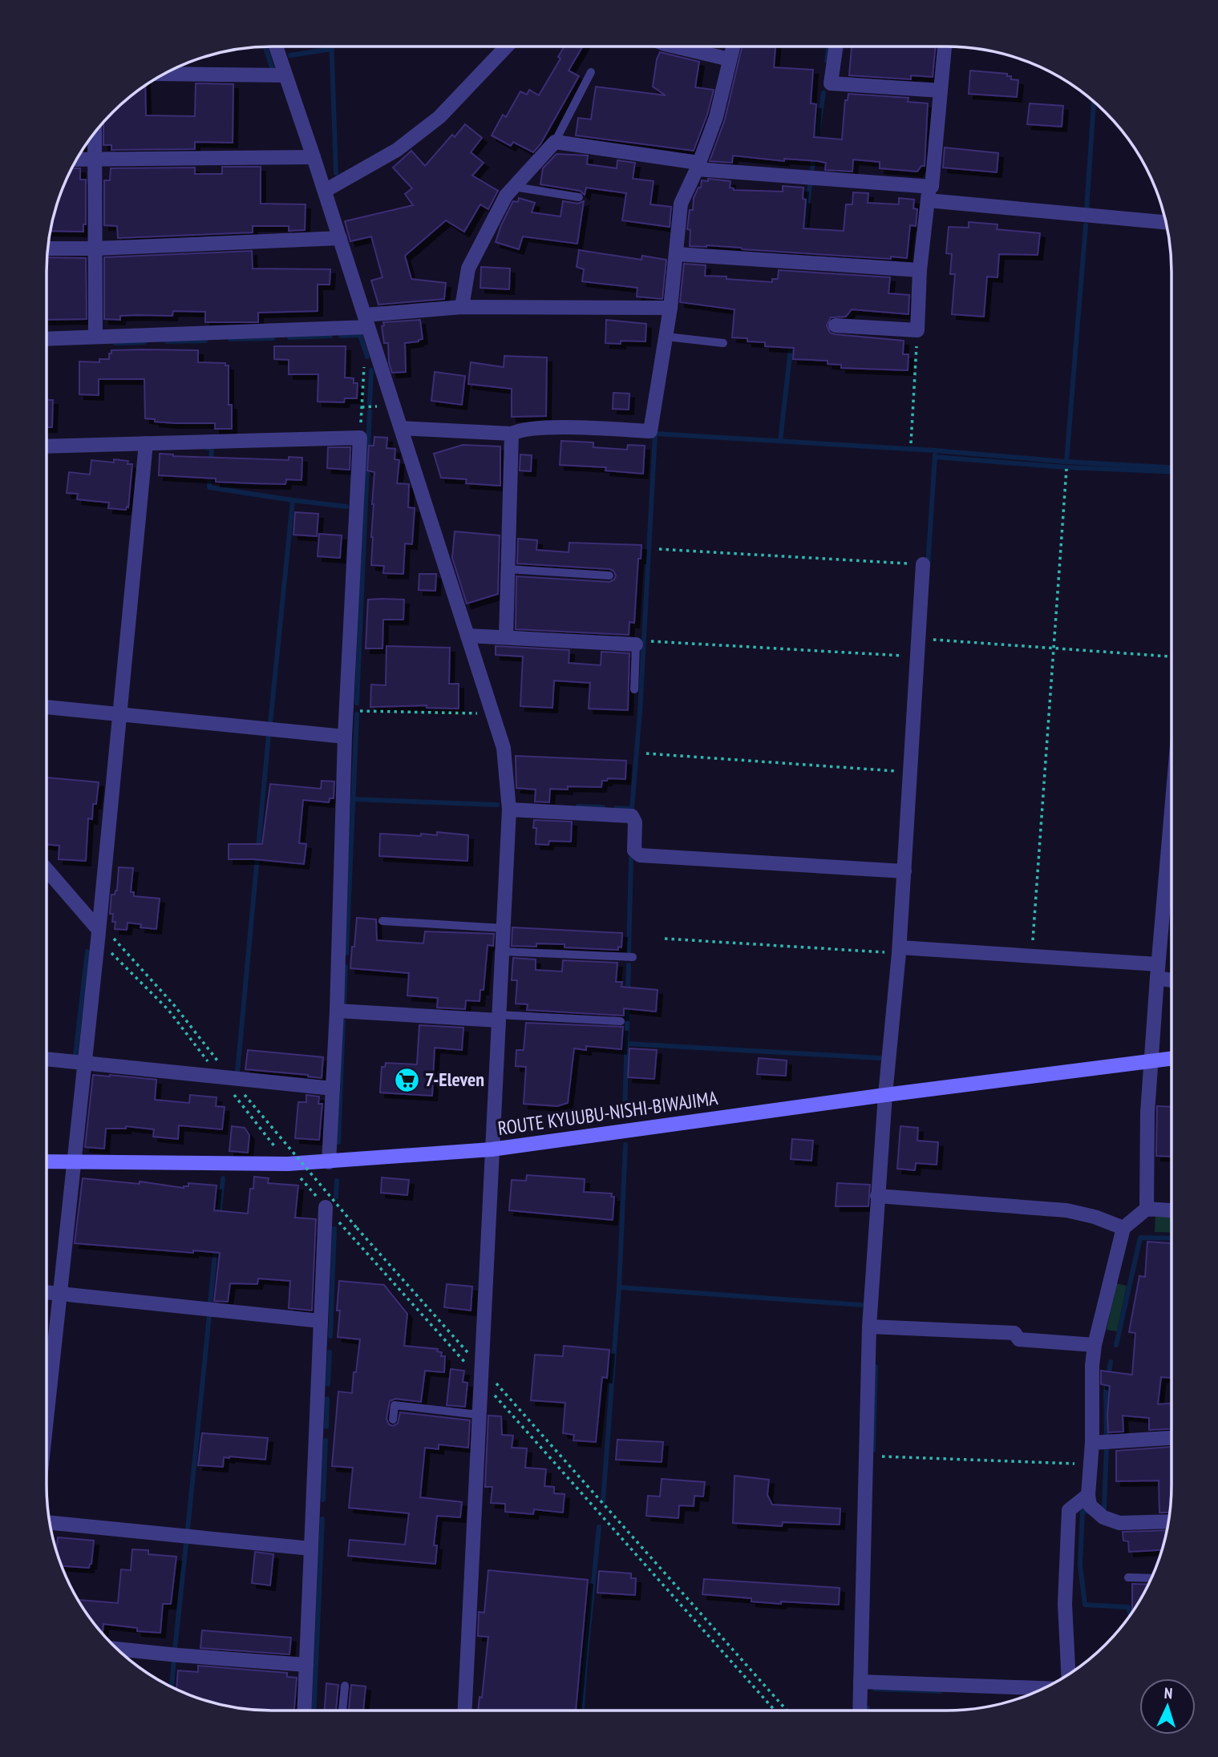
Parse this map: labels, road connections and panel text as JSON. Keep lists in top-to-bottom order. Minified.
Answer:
{"streets":{"main road":["ROUTE KYUUBU-NISHI-BIWAJIMA"]},"places":{"supermarket":["7-Eleven"]},"north":"top"}
